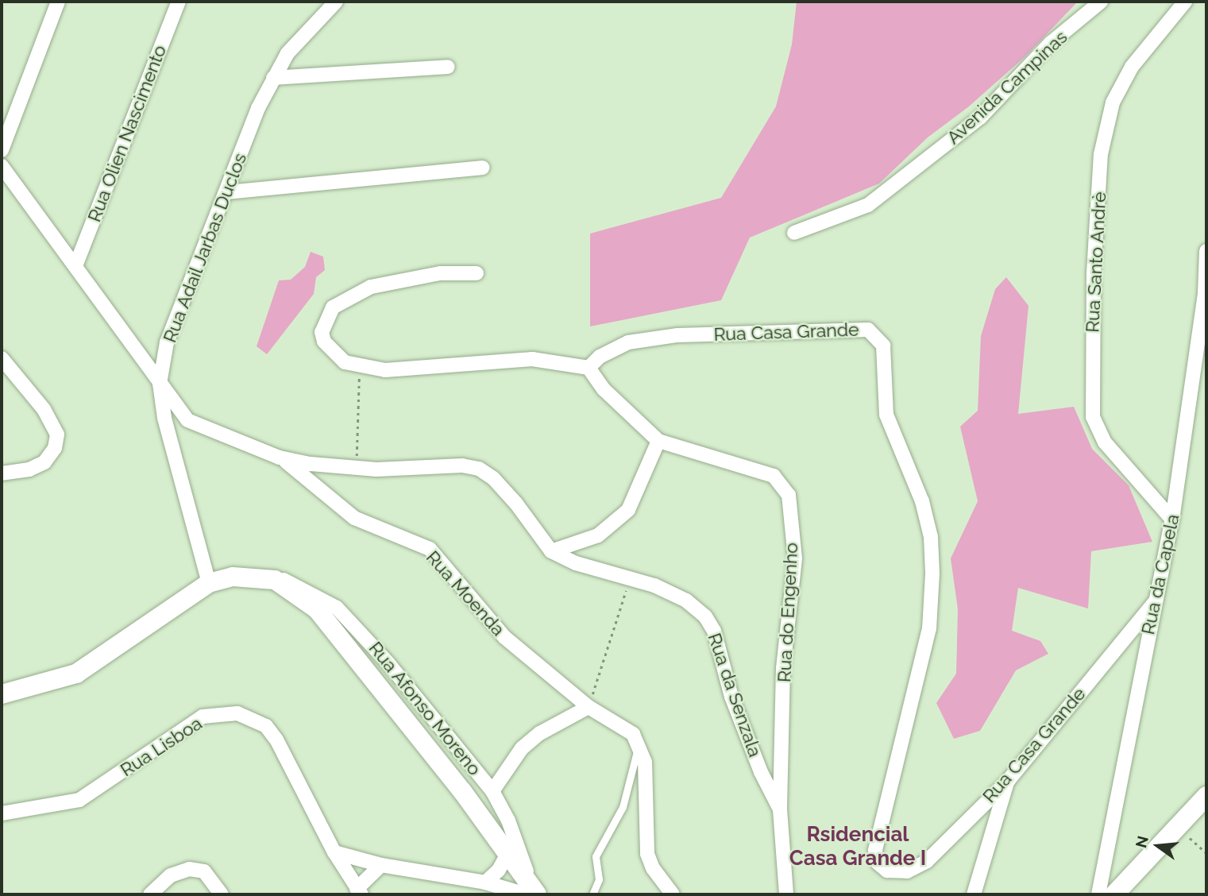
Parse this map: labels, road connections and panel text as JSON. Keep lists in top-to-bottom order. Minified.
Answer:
{"streets":{"main road":["Rua Afonso Moreno"],"street":["Avenida Campinas","Rua Olien Nascimento","Rua Adail Jarbas Duclos","Rua Santo Andrè","Rua Casa Grande","Rua da Capela","Rua Moenda","Rua do Engenho","Rua da Senzala","Rua Lisboa"]},"crossings":[["Rua Olien Nascimento","Rua da Senzala"],["Rua Adail Jarbas Duclos","Rua da Senzala"],["Rua Adail Jarbas Duclos","Rua Afonso Moreno"],["Rua Santo Andrè","Rua da Capela"],["Rua Casa Grande","Rua da Capela"],["Rua Casa Grande","Rua do Engenho"],["Rua Moenda","Rua da Senzala"],["Rua do Engenho","Rua da Senzala"]],"districts":["Rsidencial Casa Grande I"],"north":"left"}
